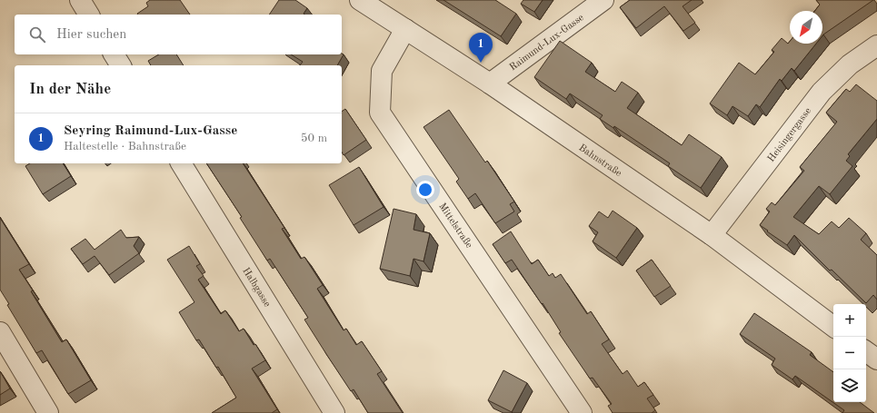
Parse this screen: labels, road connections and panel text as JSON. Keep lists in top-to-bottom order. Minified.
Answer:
{"streets":{"street":["Raimund-Lux-Gasse","Heisingergasse","Bahnstraße","Mittelstraße","Halbgasse"]},"crossings":[["Raimund-Lux-Gasse","Bahnstraße"],["Heisingergasse","Bahnstraße"],["Bahnstraße","Mittelstraße"]],"north":"bottom left","page":{"search":"Hier suchen","pins":"1","heading":"In der Nähe","list":[{"mark":"1","name":"Seyring Raimund-Lux-Gasse","note":"Haltestelle · Bahnstraße","value":"50 m"}],"map_buttons":["+","−"]}}
